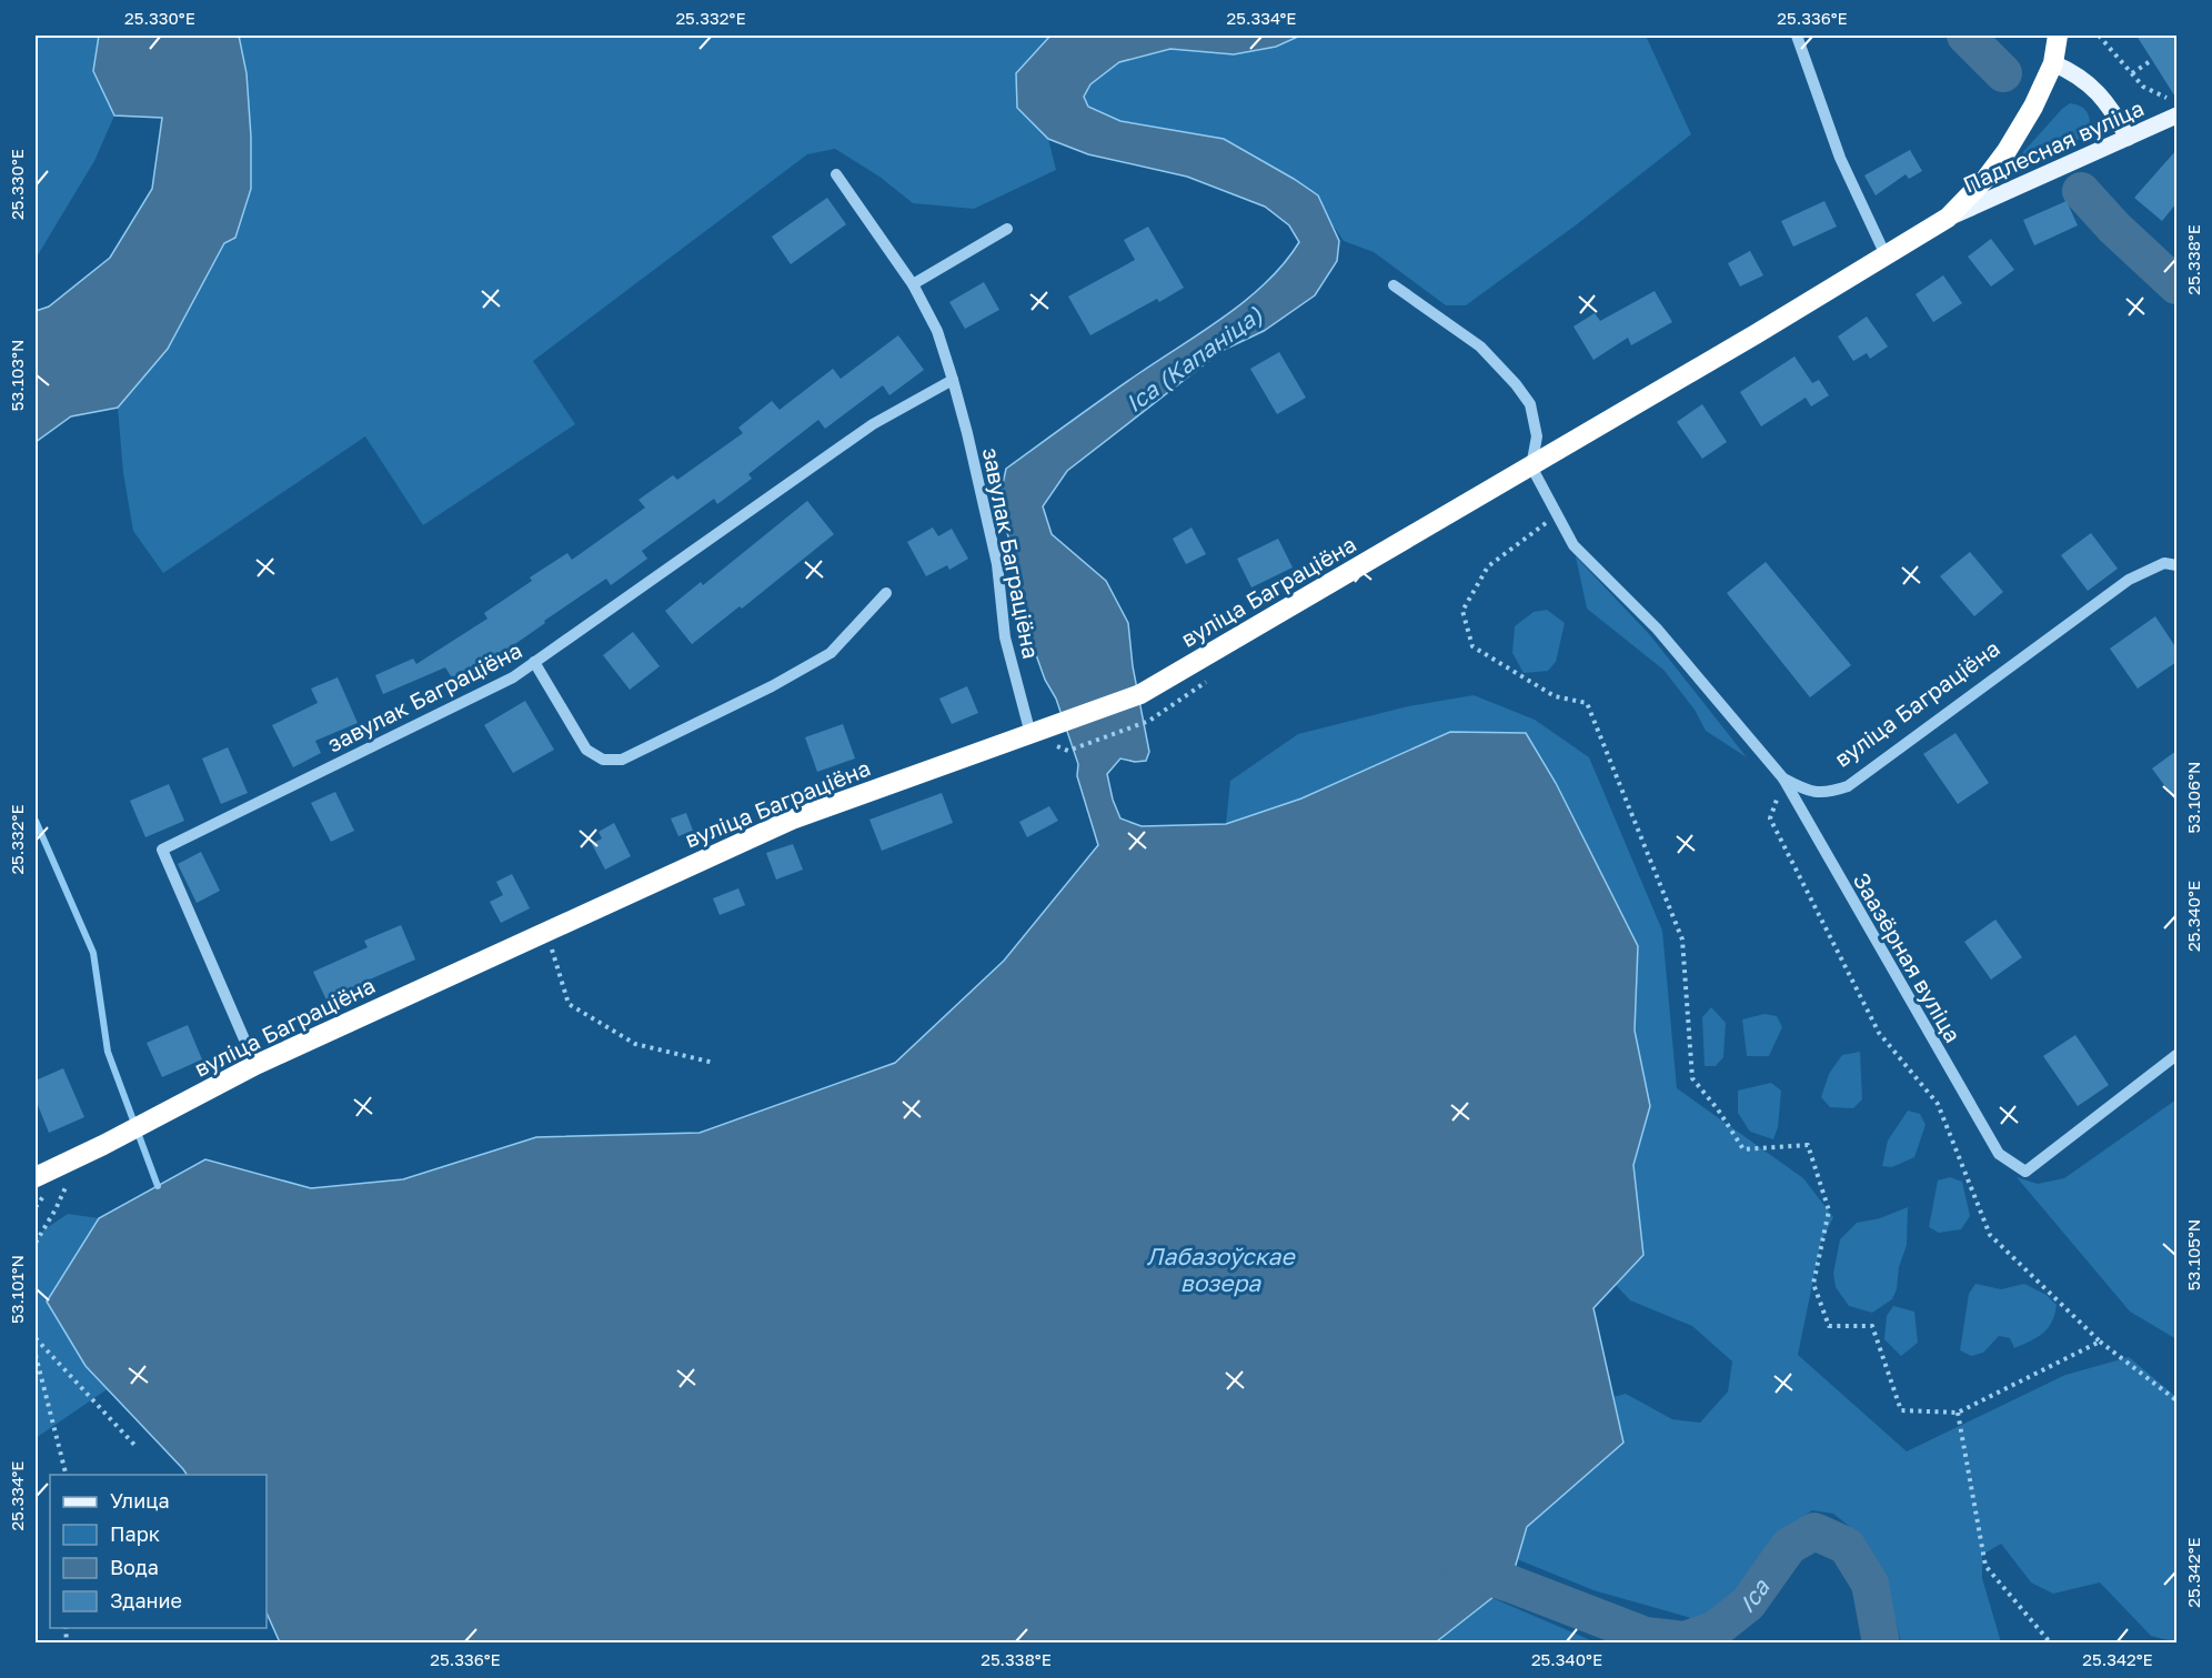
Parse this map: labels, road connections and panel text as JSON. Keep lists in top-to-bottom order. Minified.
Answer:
{"streets":{"highway":["вуліца Баграціёна"],"main road":["Падлесная вуліца"],"street":["завулак Баграціёна","Заазёрная вуліца"]},"crossings":[["Падлесная вуліца","вуліца Баграціёна"],["завулак Баграціёна","вуліца Баграціёна"],["вуліца Баграціёна","Заазёрная вуліца"]],"water":["Іса (Капаніца)","Лабазоўскае возера","Іса"],"legend":["Улица","Парк","Вода","Здание"],"coordinates":["25.330°E","25.332°E","25.334°E","25.336°E","25.338°E","53.103°N","53.106°N","25.340°E","53.105°N","53.101°N","25.342°E"]}
